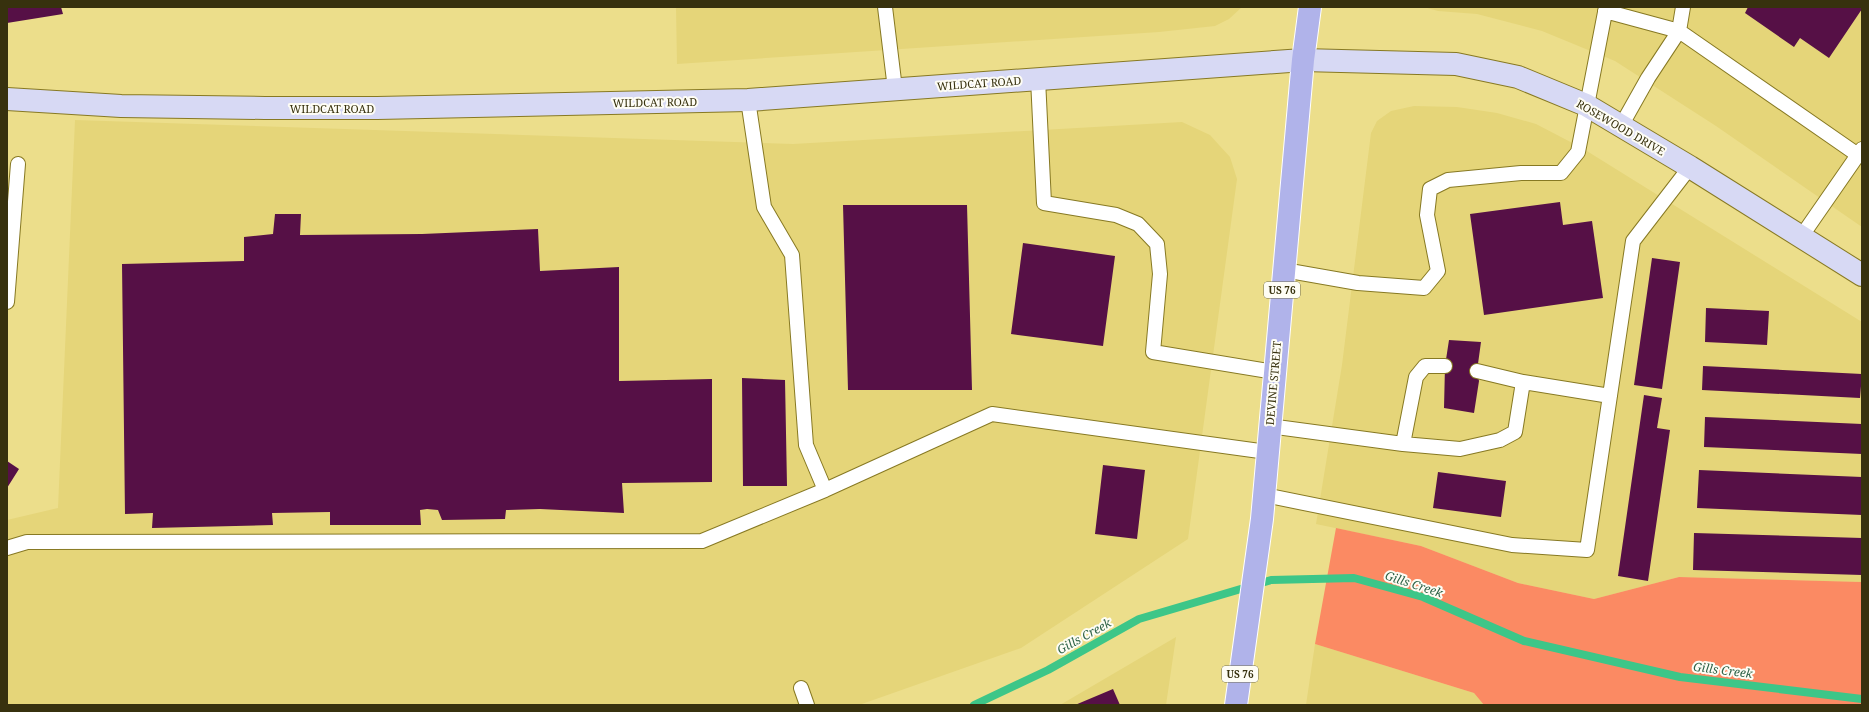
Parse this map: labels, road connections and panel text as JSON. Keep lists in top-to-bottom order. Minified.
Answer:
{"streets":{"main road":["WILDCAT ROAD","ROSEWOOD DRIVE","US 76","DEVINE STREET"]},"crossings":[["WILDCAT ROAD","ROSEWOOD DRIVE"],["WILDCAT ROAD","US 76"],["WILDCAT ROAD","DEVINE STREET"],["ROSEWOOD DRIVE","US 76"],["ROSEWOOD DRIVE","DEVINE STREET"],["US 76","DEVINE STREET"]],"water":["Gills Creek"]}
